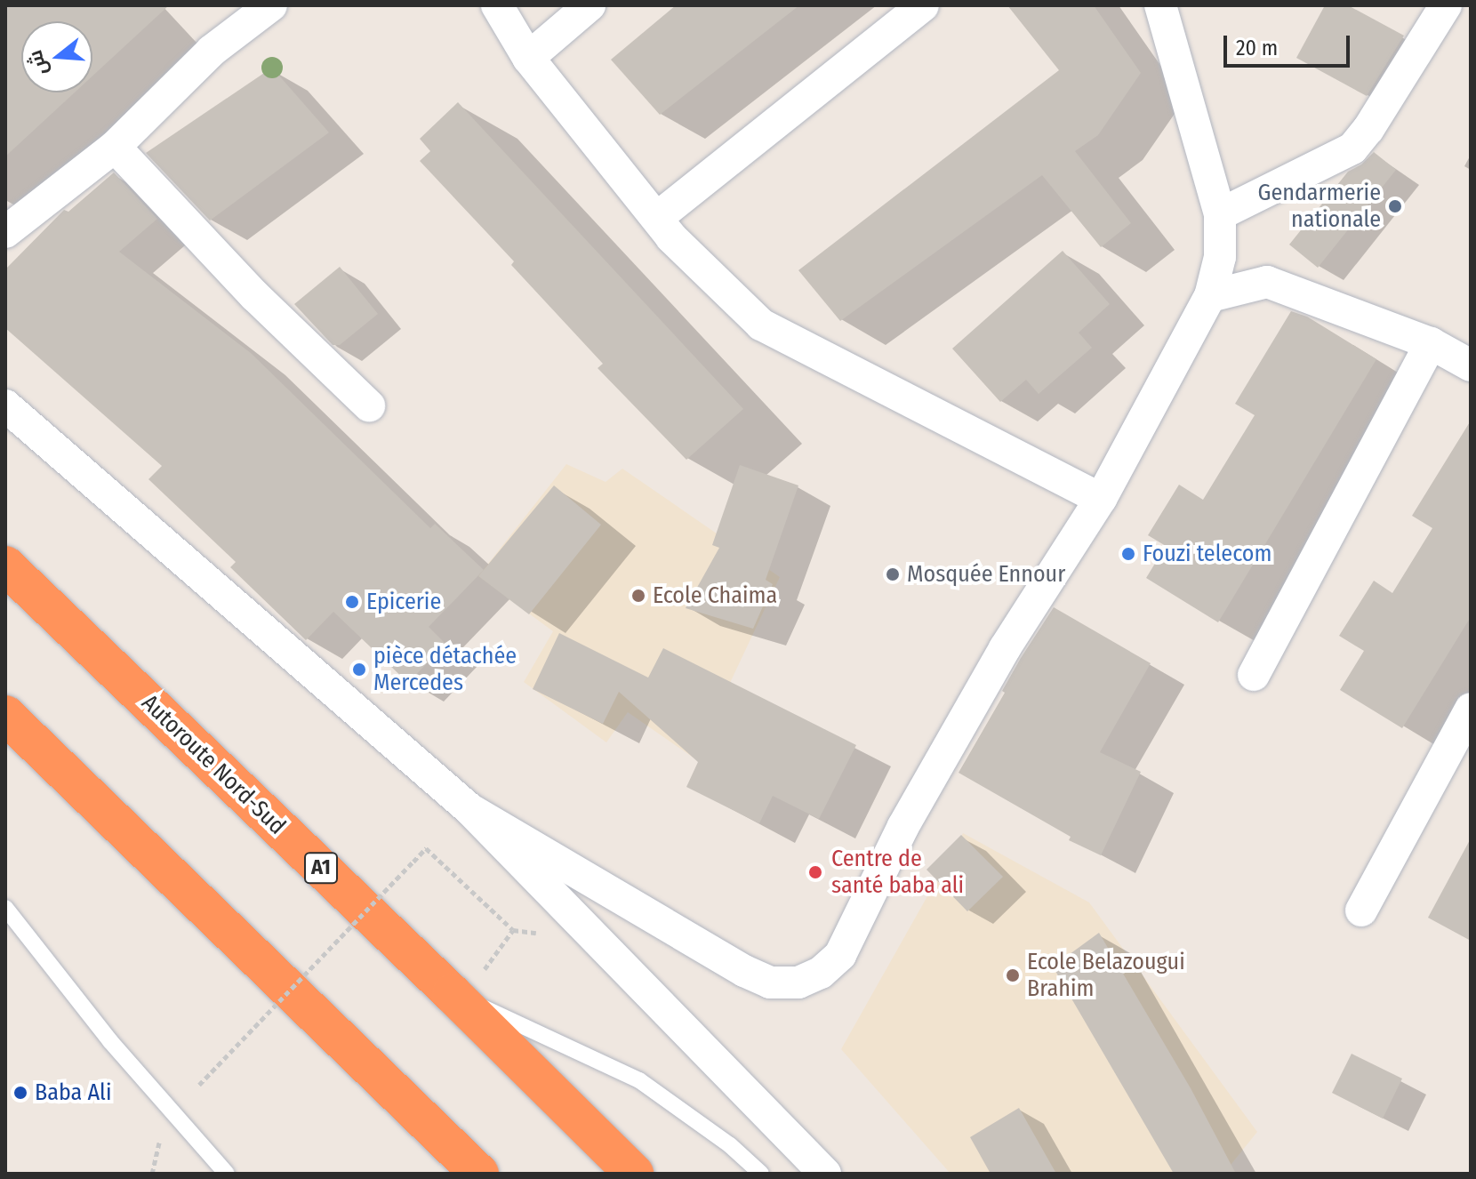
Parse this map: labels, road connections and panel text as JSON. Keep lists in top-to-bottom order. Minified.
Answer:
{"streets":{"highway":["Autoroute Nord-Sud","A1"]},"places":["Gendarmerie nationale","Fouzi telecom","Mosquée Ennour","Ecole Chaima","Epicerie","pièce détachée Mercedes","Centre de santé baba ali","Ecole Belazougui Brahim","Baba Ali"],"scale_bar":"20 m","north":"left"}
